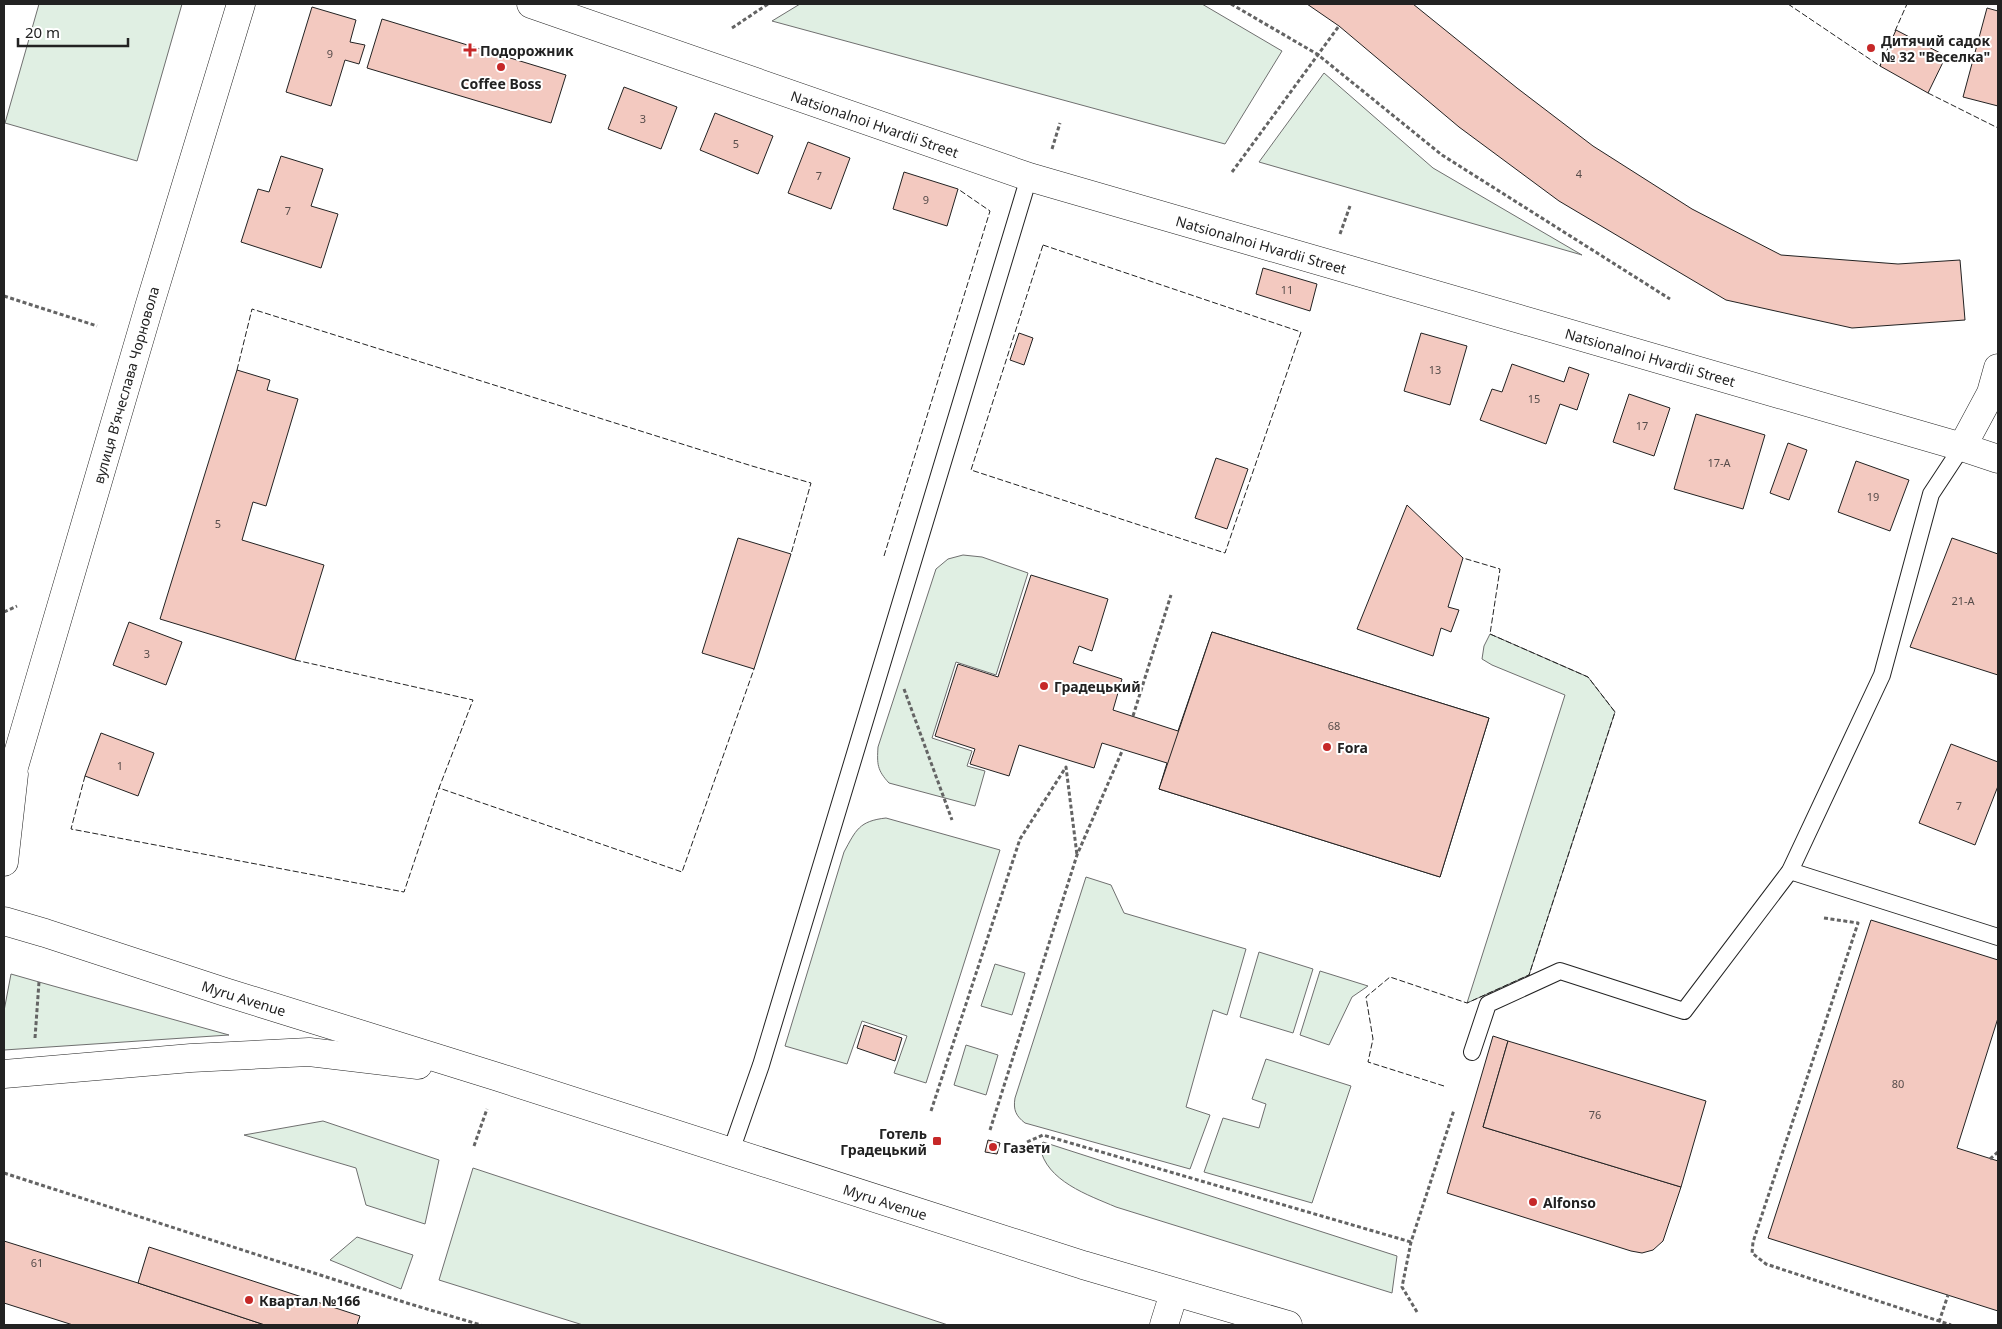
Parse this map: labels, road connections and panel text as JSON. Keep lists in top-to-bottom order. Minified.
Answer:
{"streets":{"main road":["Natsionalnoi Hvardii Street","вулиця Вʼячеслава Чорновола","Myru Avenue"]},"places":{"other":["Дитячий садок № 32 \"Веселка\"","Coffee Boss","Градецький","Fora","Газети","Alfonso","Квартал №166"],"health":["Подорожник"],"transit":["Готель Градецький"]},"house_numbers":["9","3","5","4","7","9","7","11","13","15","17","17-А","19","5","21-А","3","68","1","7","80","76","61"],"scale_bar":"20 m"}
